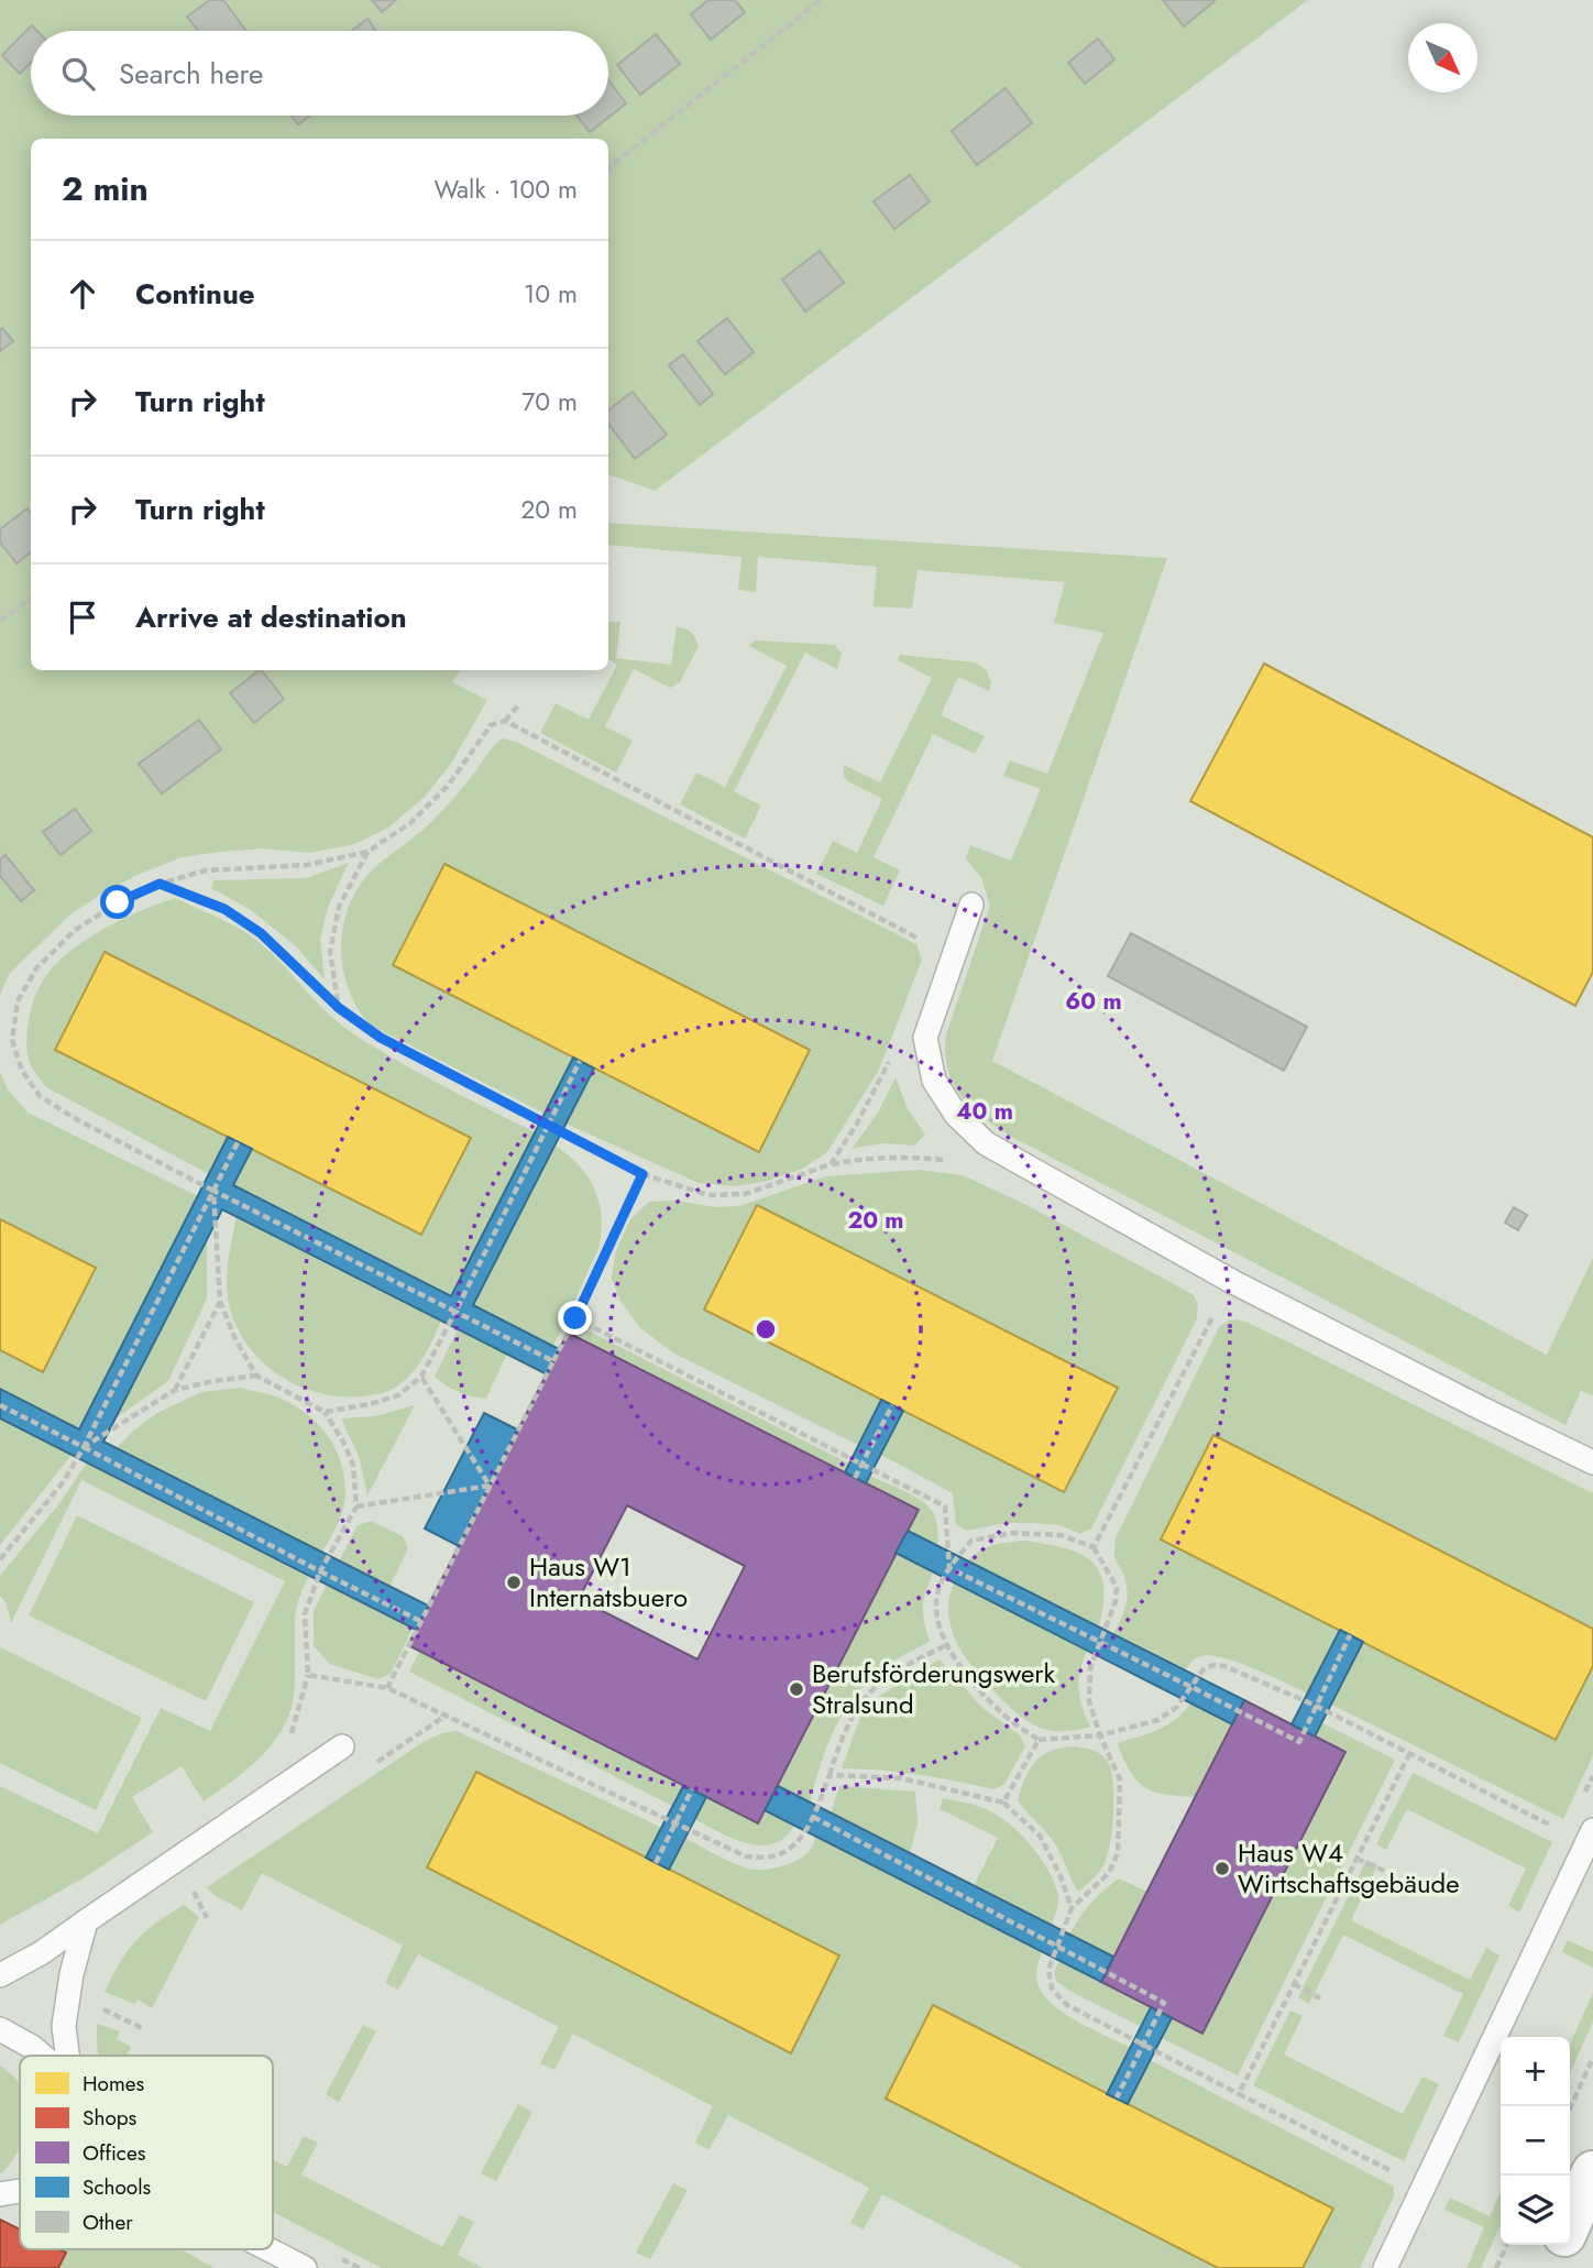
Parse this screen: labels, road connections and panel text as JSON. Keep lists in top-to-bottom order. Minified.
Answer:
{"places":["Haus W1 Internatsbuero","Berufsförderungswerk Stralsund","Haus W4 Wirtschaftsgebäude"],"legend":["Homes","Shops","Offices","Schools","Other"],"north":"bottom right","page":{"search":"Search here","heading":["2 min","Walk · 100 m"],"list":[["Continue","10 m"],["Turn right","70 m"],["Turn right","20 m"],"Arrive at destination"],"map_buttons":["+","−"]},"rings":["60 m","40 m","20 m"]}
